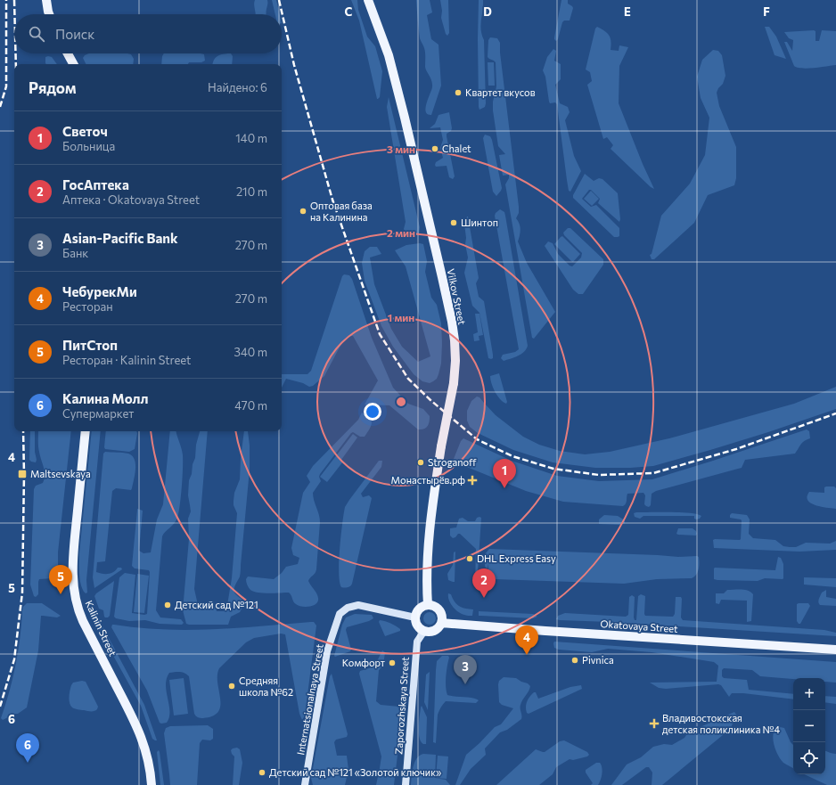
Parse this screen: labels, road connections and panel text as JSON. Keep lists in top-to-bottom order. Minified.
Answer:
{"streets":{"main road":["Vilkov Street","Okatovaya Street","Kalinin Street","Internatsionalnaya Street","Zaporozhskaya Street"]},"crossings":[["Vilkov Street","Okatovaya Street"],["Vilkov Street","Internatsionalnaya Street"],["Vilkov Street","Zaporozhskaya Street"],["Okatovaya Street","Internatsionalnaya Street"],["Okatovaya Street","Zaporozhskaya Street"],["Internatsionalnaya Street","Zaporozhskaya Street"]],"places":{"other":["Квартет вкусов","Chalet","Оптовая база на Калинина","Шинтоп","Stroganoff","DHL Express Easy","Детский сад №121","Pivnica","Комфорт","Средняя школа №62","Детский сад №121 «Золотой ключик»"],"transit":["Maltsevskaya"],"health":["Монастырёв.рф","Владивостокская детская поликлиника №4"]},"page":{"search":"Поиск","heading":["Рядом","Найдено: 6"],"list":[{"mark":"1","name":"Светоч","note":"Больница","value":"140 m"},{"mark":"2","name":"ГосАптека","note":"Аптека · Okatovaya Street","value":"210 m"},{"mark":"3","name":"Asian-Pacific Bank","note":"Банк","value":"270 m"},{"mark":"4","name":"ЧебурекМи","note":"Ресторан","value":"270 m"},{"mark":"5","name":"ПитСтоп","note":"Ресторан · Kalinin Street","value":"340 m"},{"mark":"6","name":"Калина Молл","note":"Супермаркет","value":"470 m"}],"pins":["1","5","2","4","3","6"],"map_buttons":["+","−"]},"grid":{"columns":["C","D","E","F"],"rows":["4","5","6"]},"rings":["3 мин","2 мин","1 мин"]}
